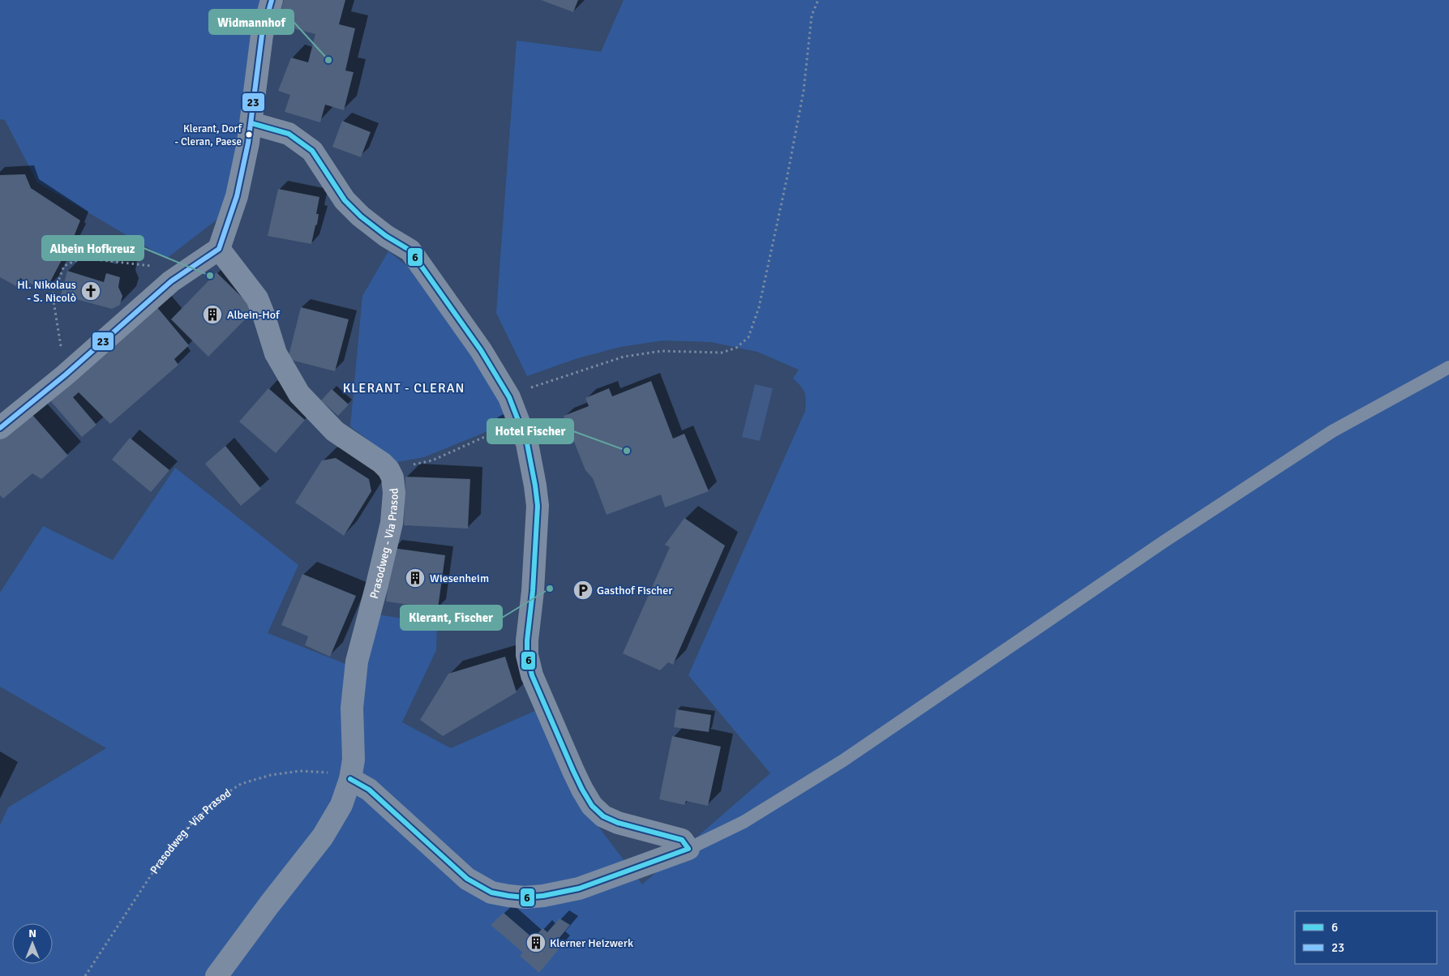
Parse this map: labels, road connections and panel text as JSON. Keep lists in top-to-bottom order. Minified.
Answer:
{"streets":{"street":["Prasodweg - Via Prasod"]},"districts":["KLERANT - CLERAN"],"places":{"other":["Widmannhof","Klerant, Dorf - Cleran, Paese","Albein Hofkreuz","Hotel Fischer","Klerant, Fischer"],"church":["Hl. Nikolaus - S. Nicolò"],"building":["Albein-Hof","Wiesenheim","Klerner Heizwerk"],"parking":["Gasthof Fischer"]},"lines":["transit line 23","transit line 6"],"legend":["6","23"],"north":"top"}
